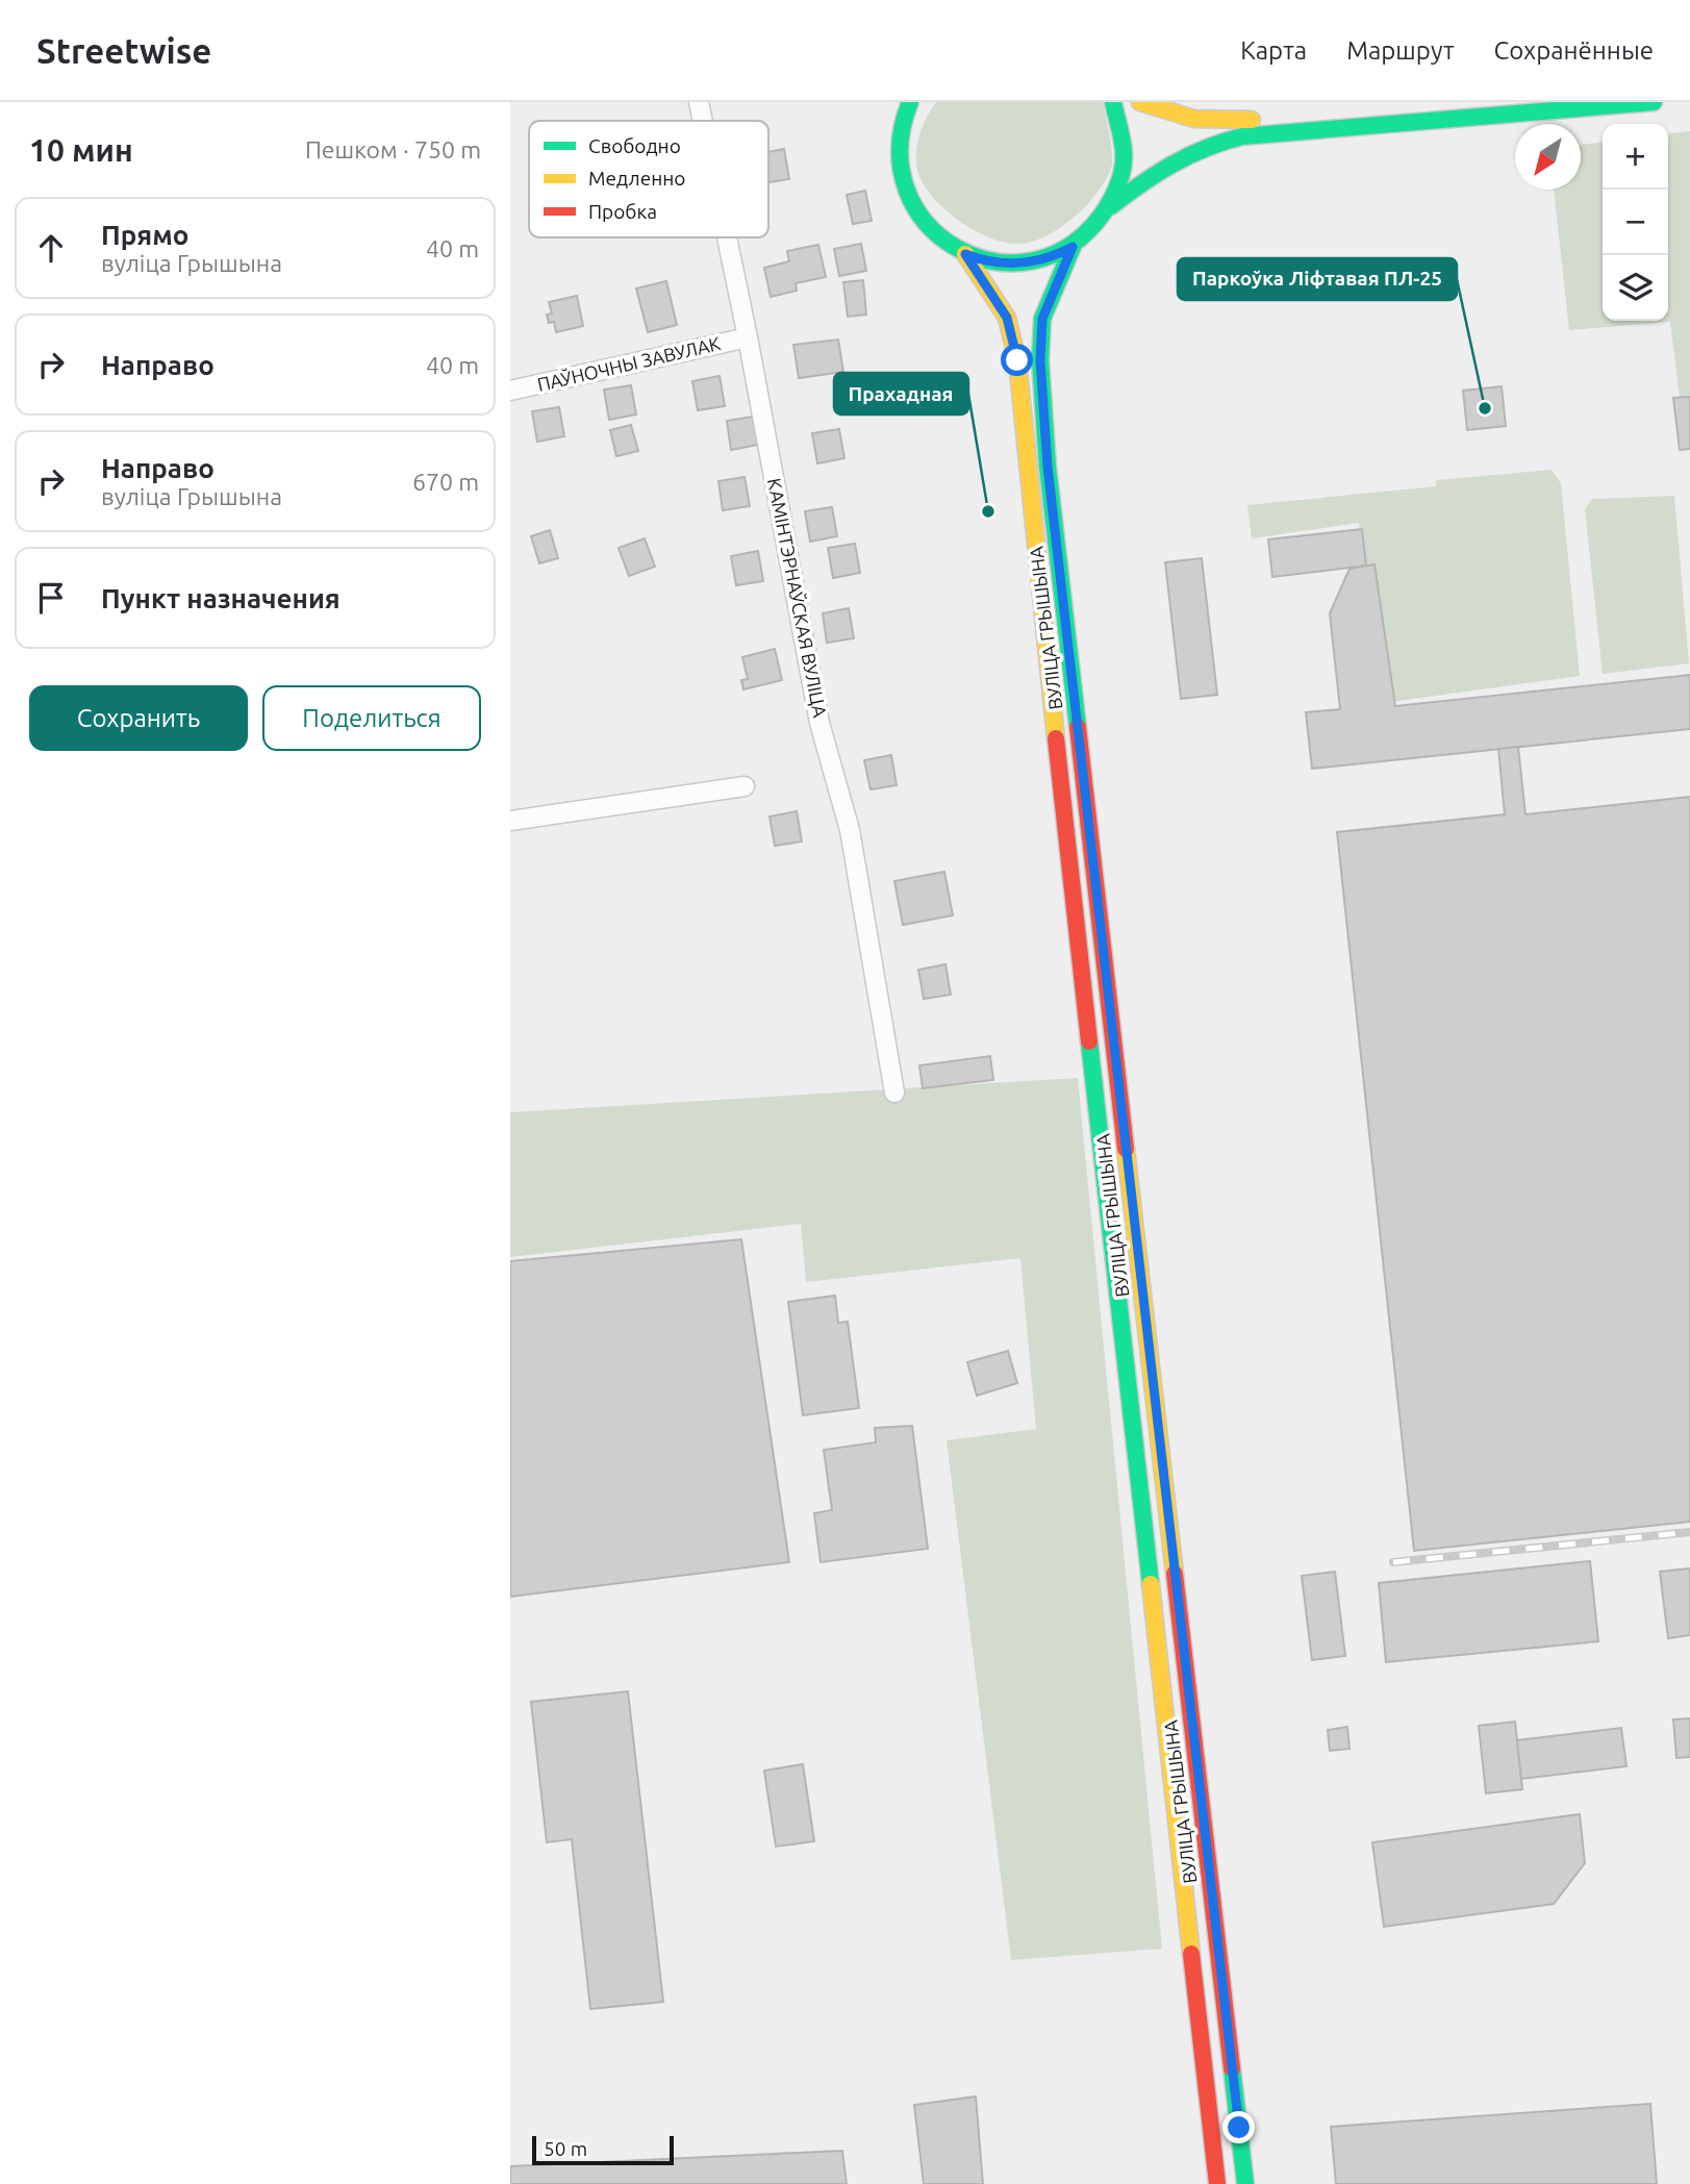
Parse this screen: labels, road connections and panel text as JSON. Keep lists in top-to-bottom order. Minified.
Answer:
{"streets":{"main road":["ВУЛІЦА ГРЫШЫНА"],"street":["ПАЎНОЧНЫ ЗАВУЛАК","КАМІНТЭРНАЎСКАЯ ВУЛІЦА"]},"crossings":[["ПАЎНОЧНЫ ЗАВУЛАК","КАМІНТЭРНАЎСКАЯ ВУЛІЦА"]],"places":["Паркоўка Ліфтавая ПЛ-25","Прахадная"],"legend":["Свободно","Медленно","Пробка"],"scale_bar":"50 m","north":"bottom left","page":{"header":"Streetwise","nav":["Карта","Маршрут","Сохранённые"],"heading":["10 мин","Пешком · 750 m"],"map_buttons":["+","−"],"list":[["Прямо","вуліца Грышына","40 m"],["Направо","40 m"],["Направо","вуліца Грышына","670 m"],"Пункт назначения"],"buttons":["Сохранить","Поделиться"],"scale":"50 m"}}
